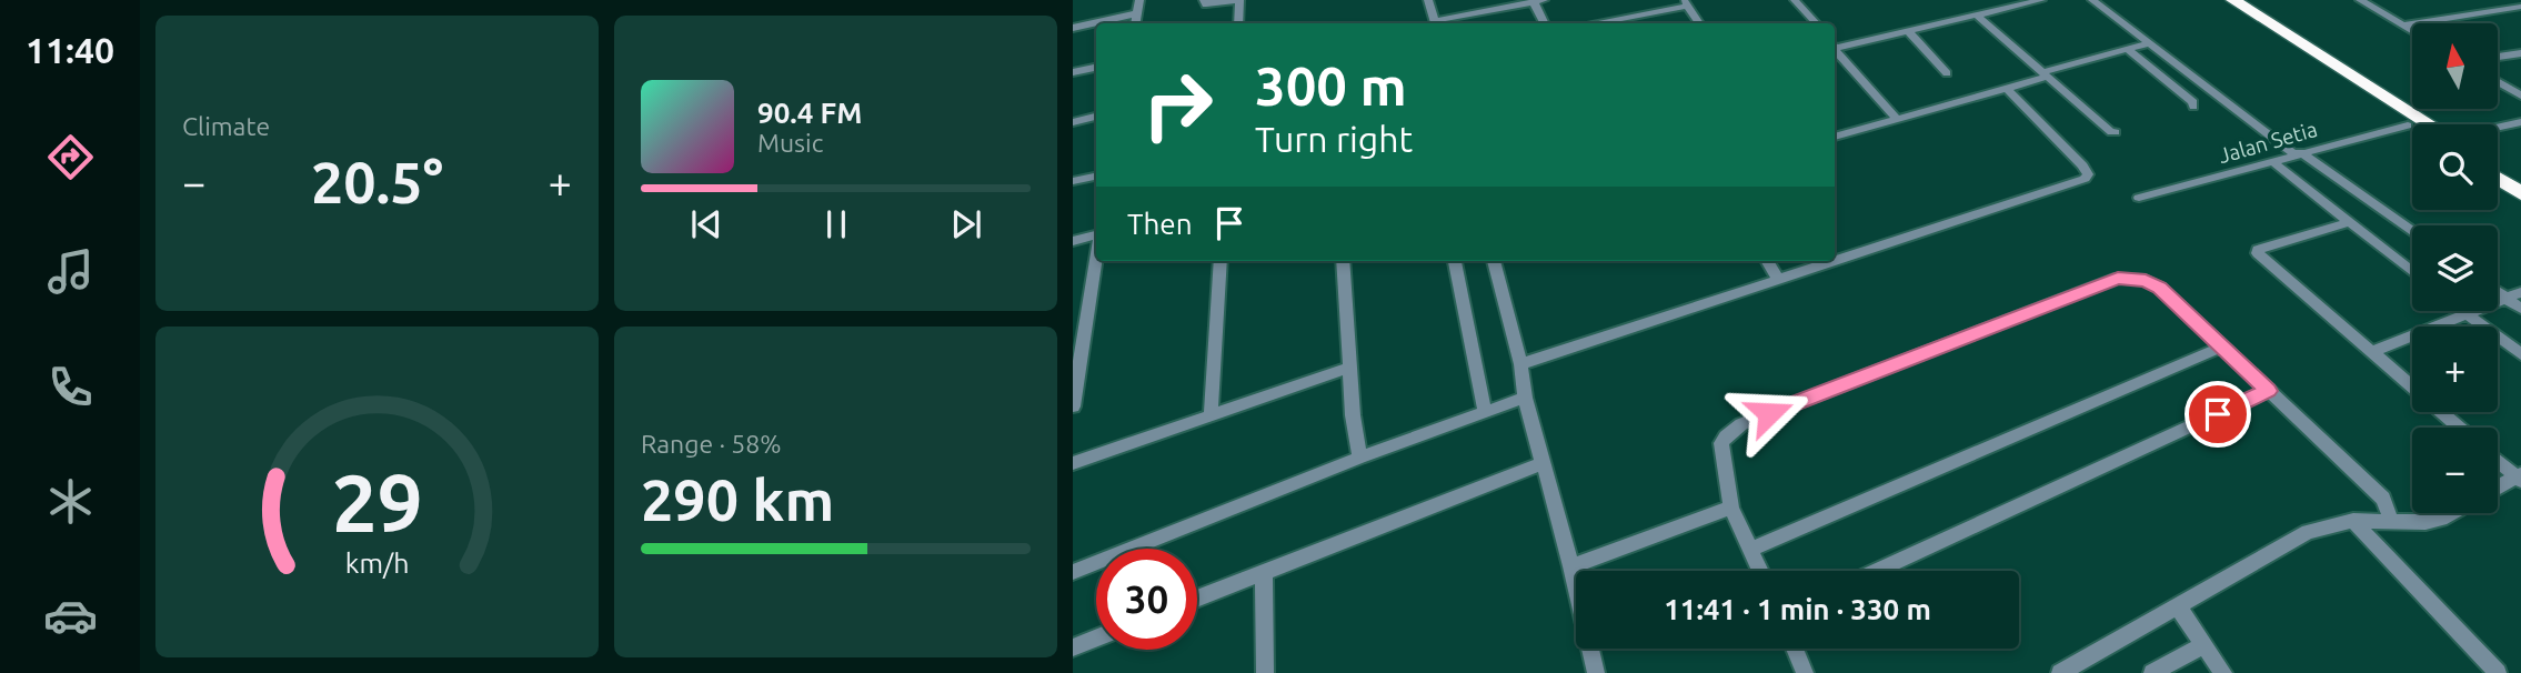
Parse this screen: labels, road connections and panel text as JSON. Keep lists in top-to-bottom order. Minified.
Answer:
{"streets":{"street":["Jalan Setia"]},"north":"top","page":{"tabs":"11:40","tile":["Climate",["Range · 58%","290 km"]],"map_buttons":["+","−"],"turn":["300 m","Turn right"],"song":["90.4 FM","Music"],"heat":["−","20.5°","+"],"then":"Then","limit":"30","trip":"11:41 · 1 min · 330 m","gauge":["29","km/h"]}}
